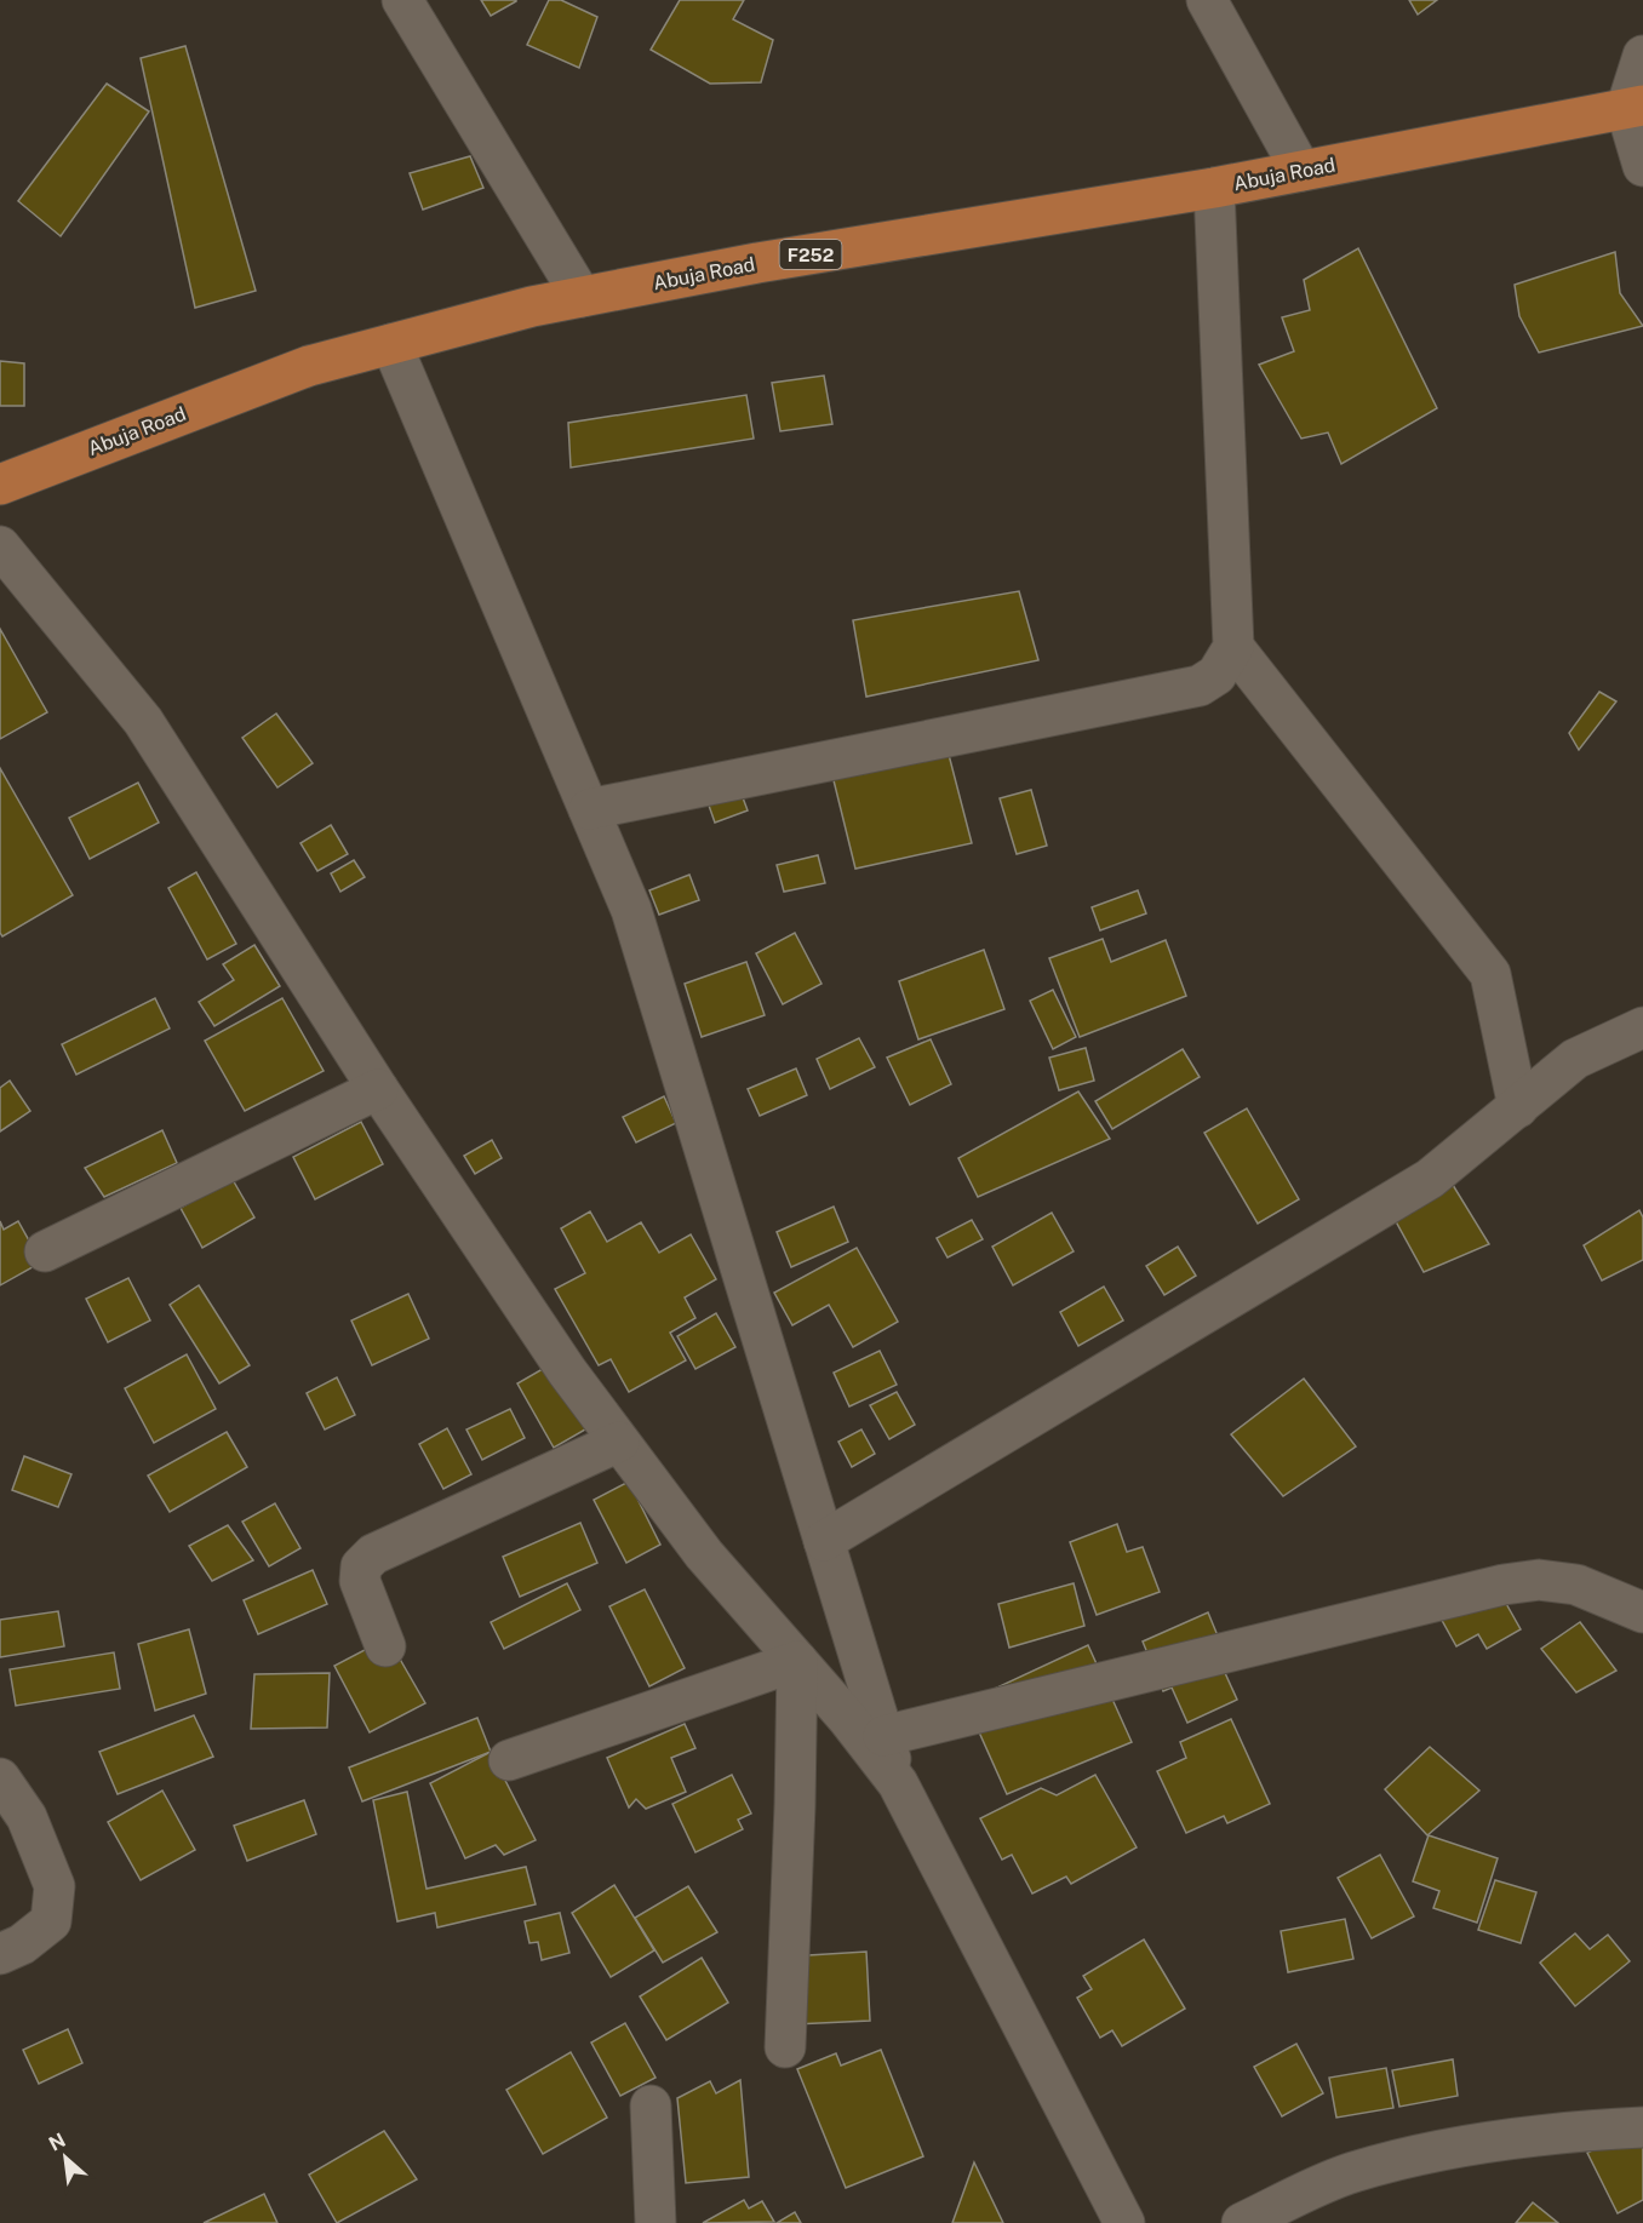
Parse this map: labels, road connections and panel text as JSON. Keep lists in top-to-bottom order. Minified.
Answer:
{"streets":{"main road":["Abuja Road","F252"]},"north":"top left"}
